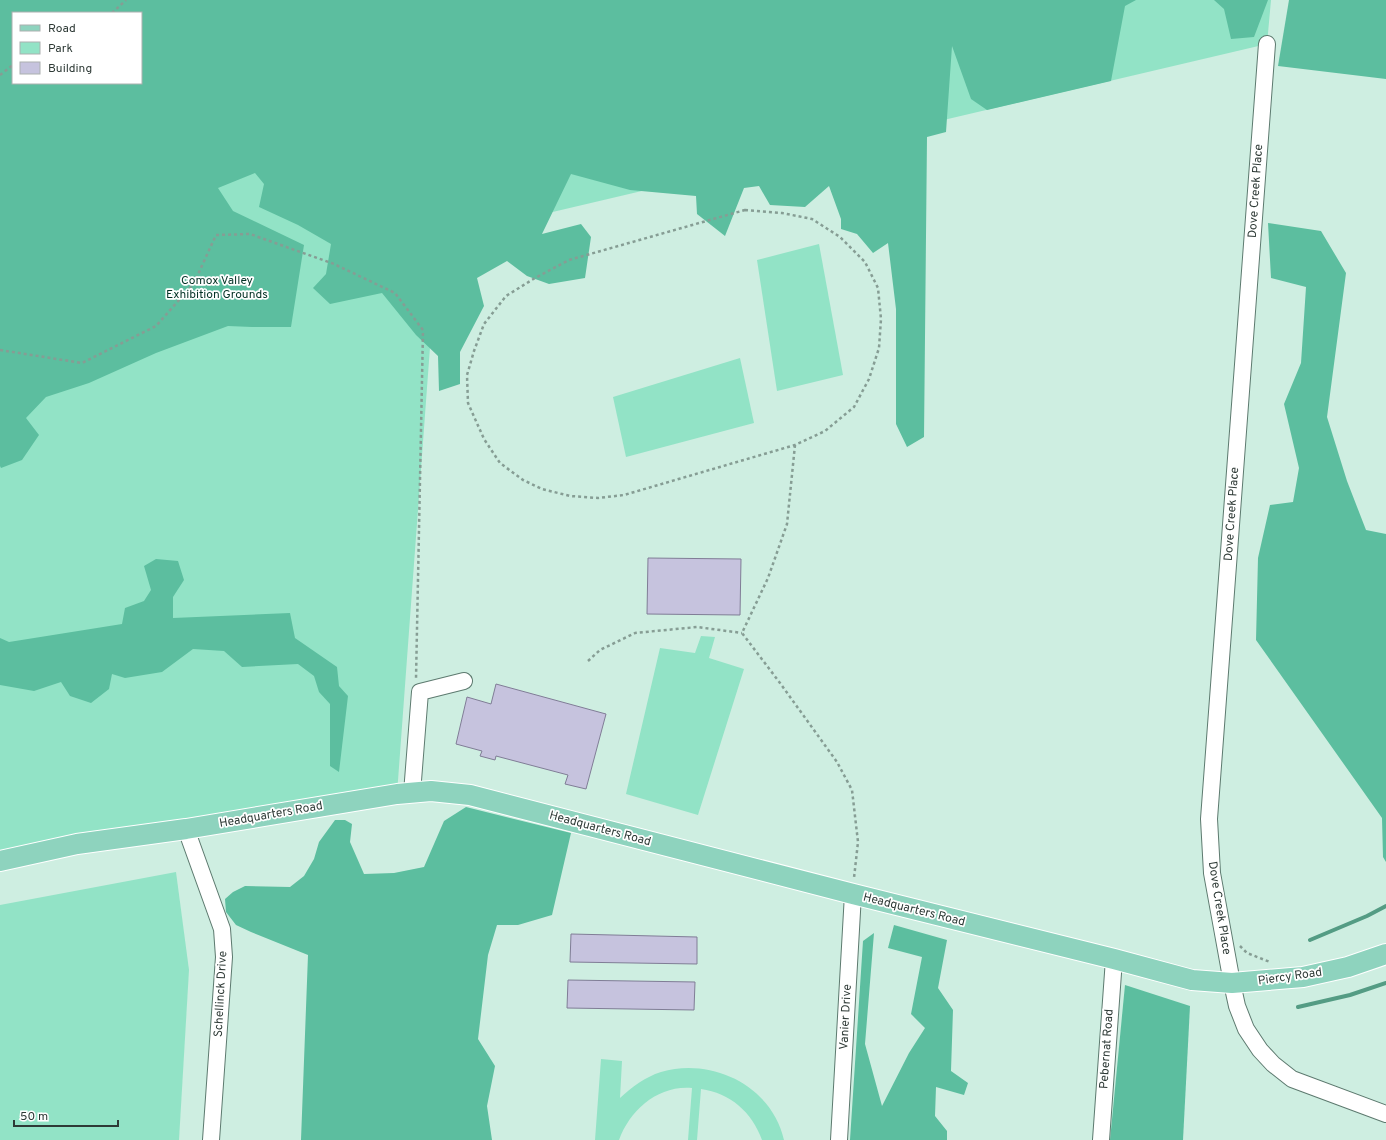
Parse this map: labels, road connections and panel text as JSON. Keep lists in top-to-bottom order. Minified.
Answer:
{"streets":{"main road":["Headquarters Road","Piercy Road"],"street":["Dove Creek Place","Schellinck Drive","Vanier Drive","Pebernat Road"]},"crossings":[["Dove Creek Place","Piercy Road"],["Headquarters Road","Piercy Road"],["Headquarters Road","Schellinck Drive"],["Headquarters Road","Vanier Drive"],["Headquarters Road","Pebernat Road"]],"parks":["Comox Valley Exhibition Grounds"],"legend":["Road","Park","Building"],"scale_bar":"50 m"}
